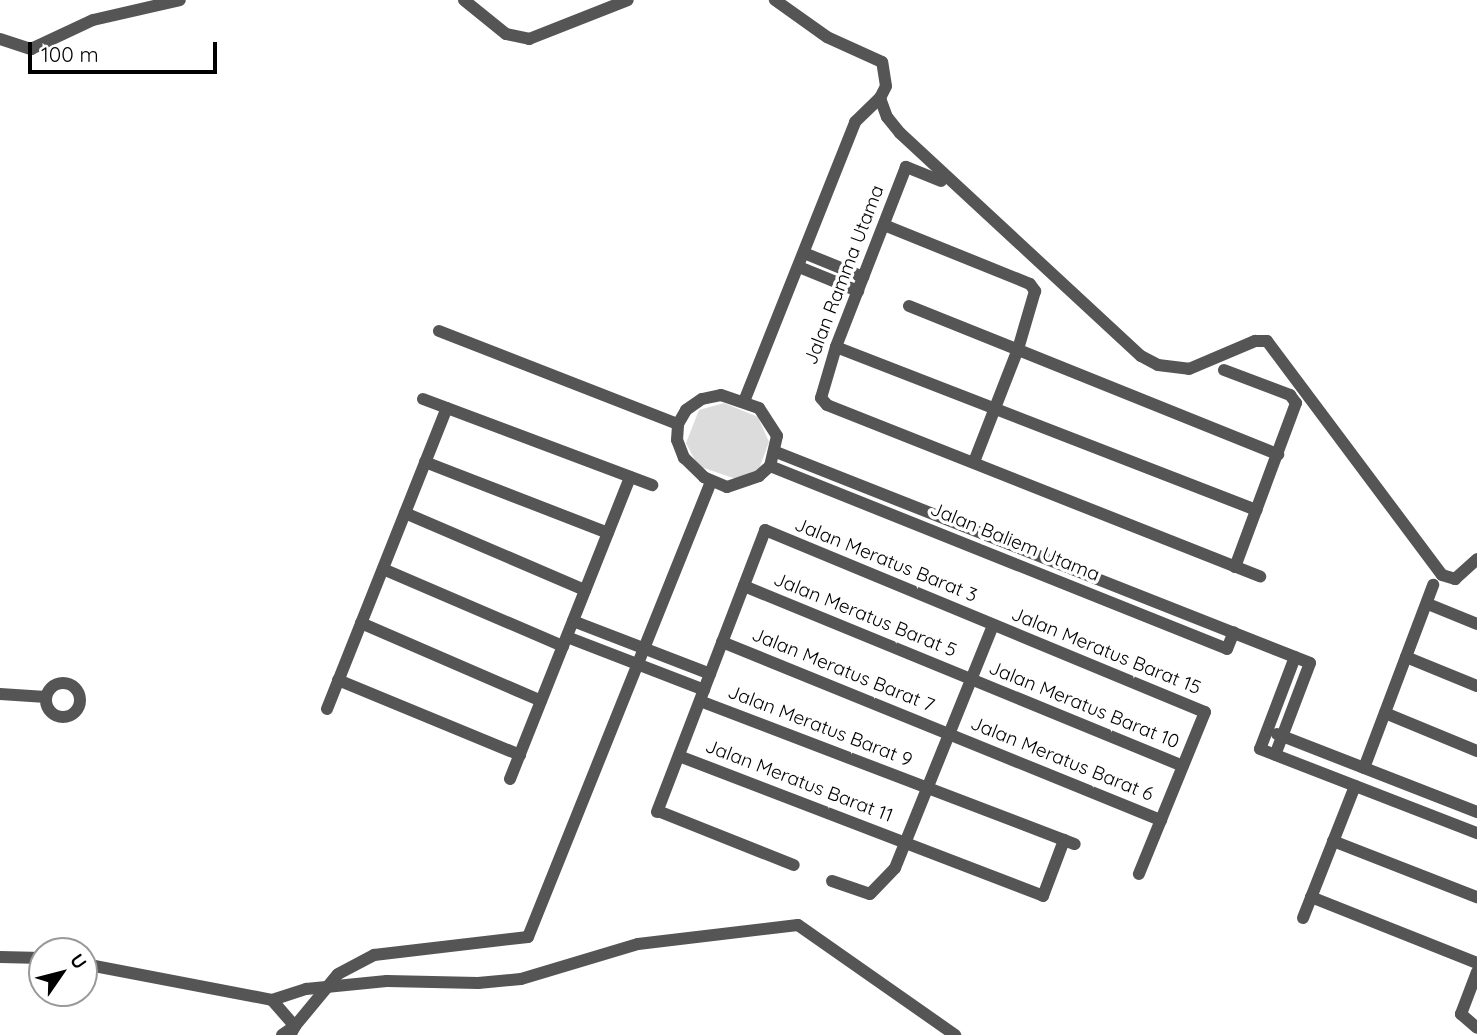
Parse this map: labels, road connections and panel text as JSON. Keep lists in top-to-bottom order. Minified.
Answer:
{"streets":{"street":["Jalan Ramma Utama","Jalan Baliem Utama","Jalan Meratus Barat 3","Jalan Meratus Barat 5","Jalan Meratus Barat 15","Jalan Meratus Barat 7","Jalan Meratus Barat 10","Jalan Meratus Barat 9","Jalan Meratus Barat 6","Jalan Meratus Barat 11"]},"crossings":[["Jalan Meratus Barat 3","Jalan Meratus Barat 5"],["Jalan Meratus Barat 3","Jalan Meratus Barat 15"],["Jalan Meratus Barat 5","Jalan Meratus Barat 10"],["Jalan Meratus Barat 15","Jalan Meratus Barat 10"],["Jalan Meratus Barat 7","Jalan Meratus Barat 6"],["Jalan Meratus Barat 9","Jalan Meratus Barat 11"]],"scale_bar":"100 m","north":"top right"}
